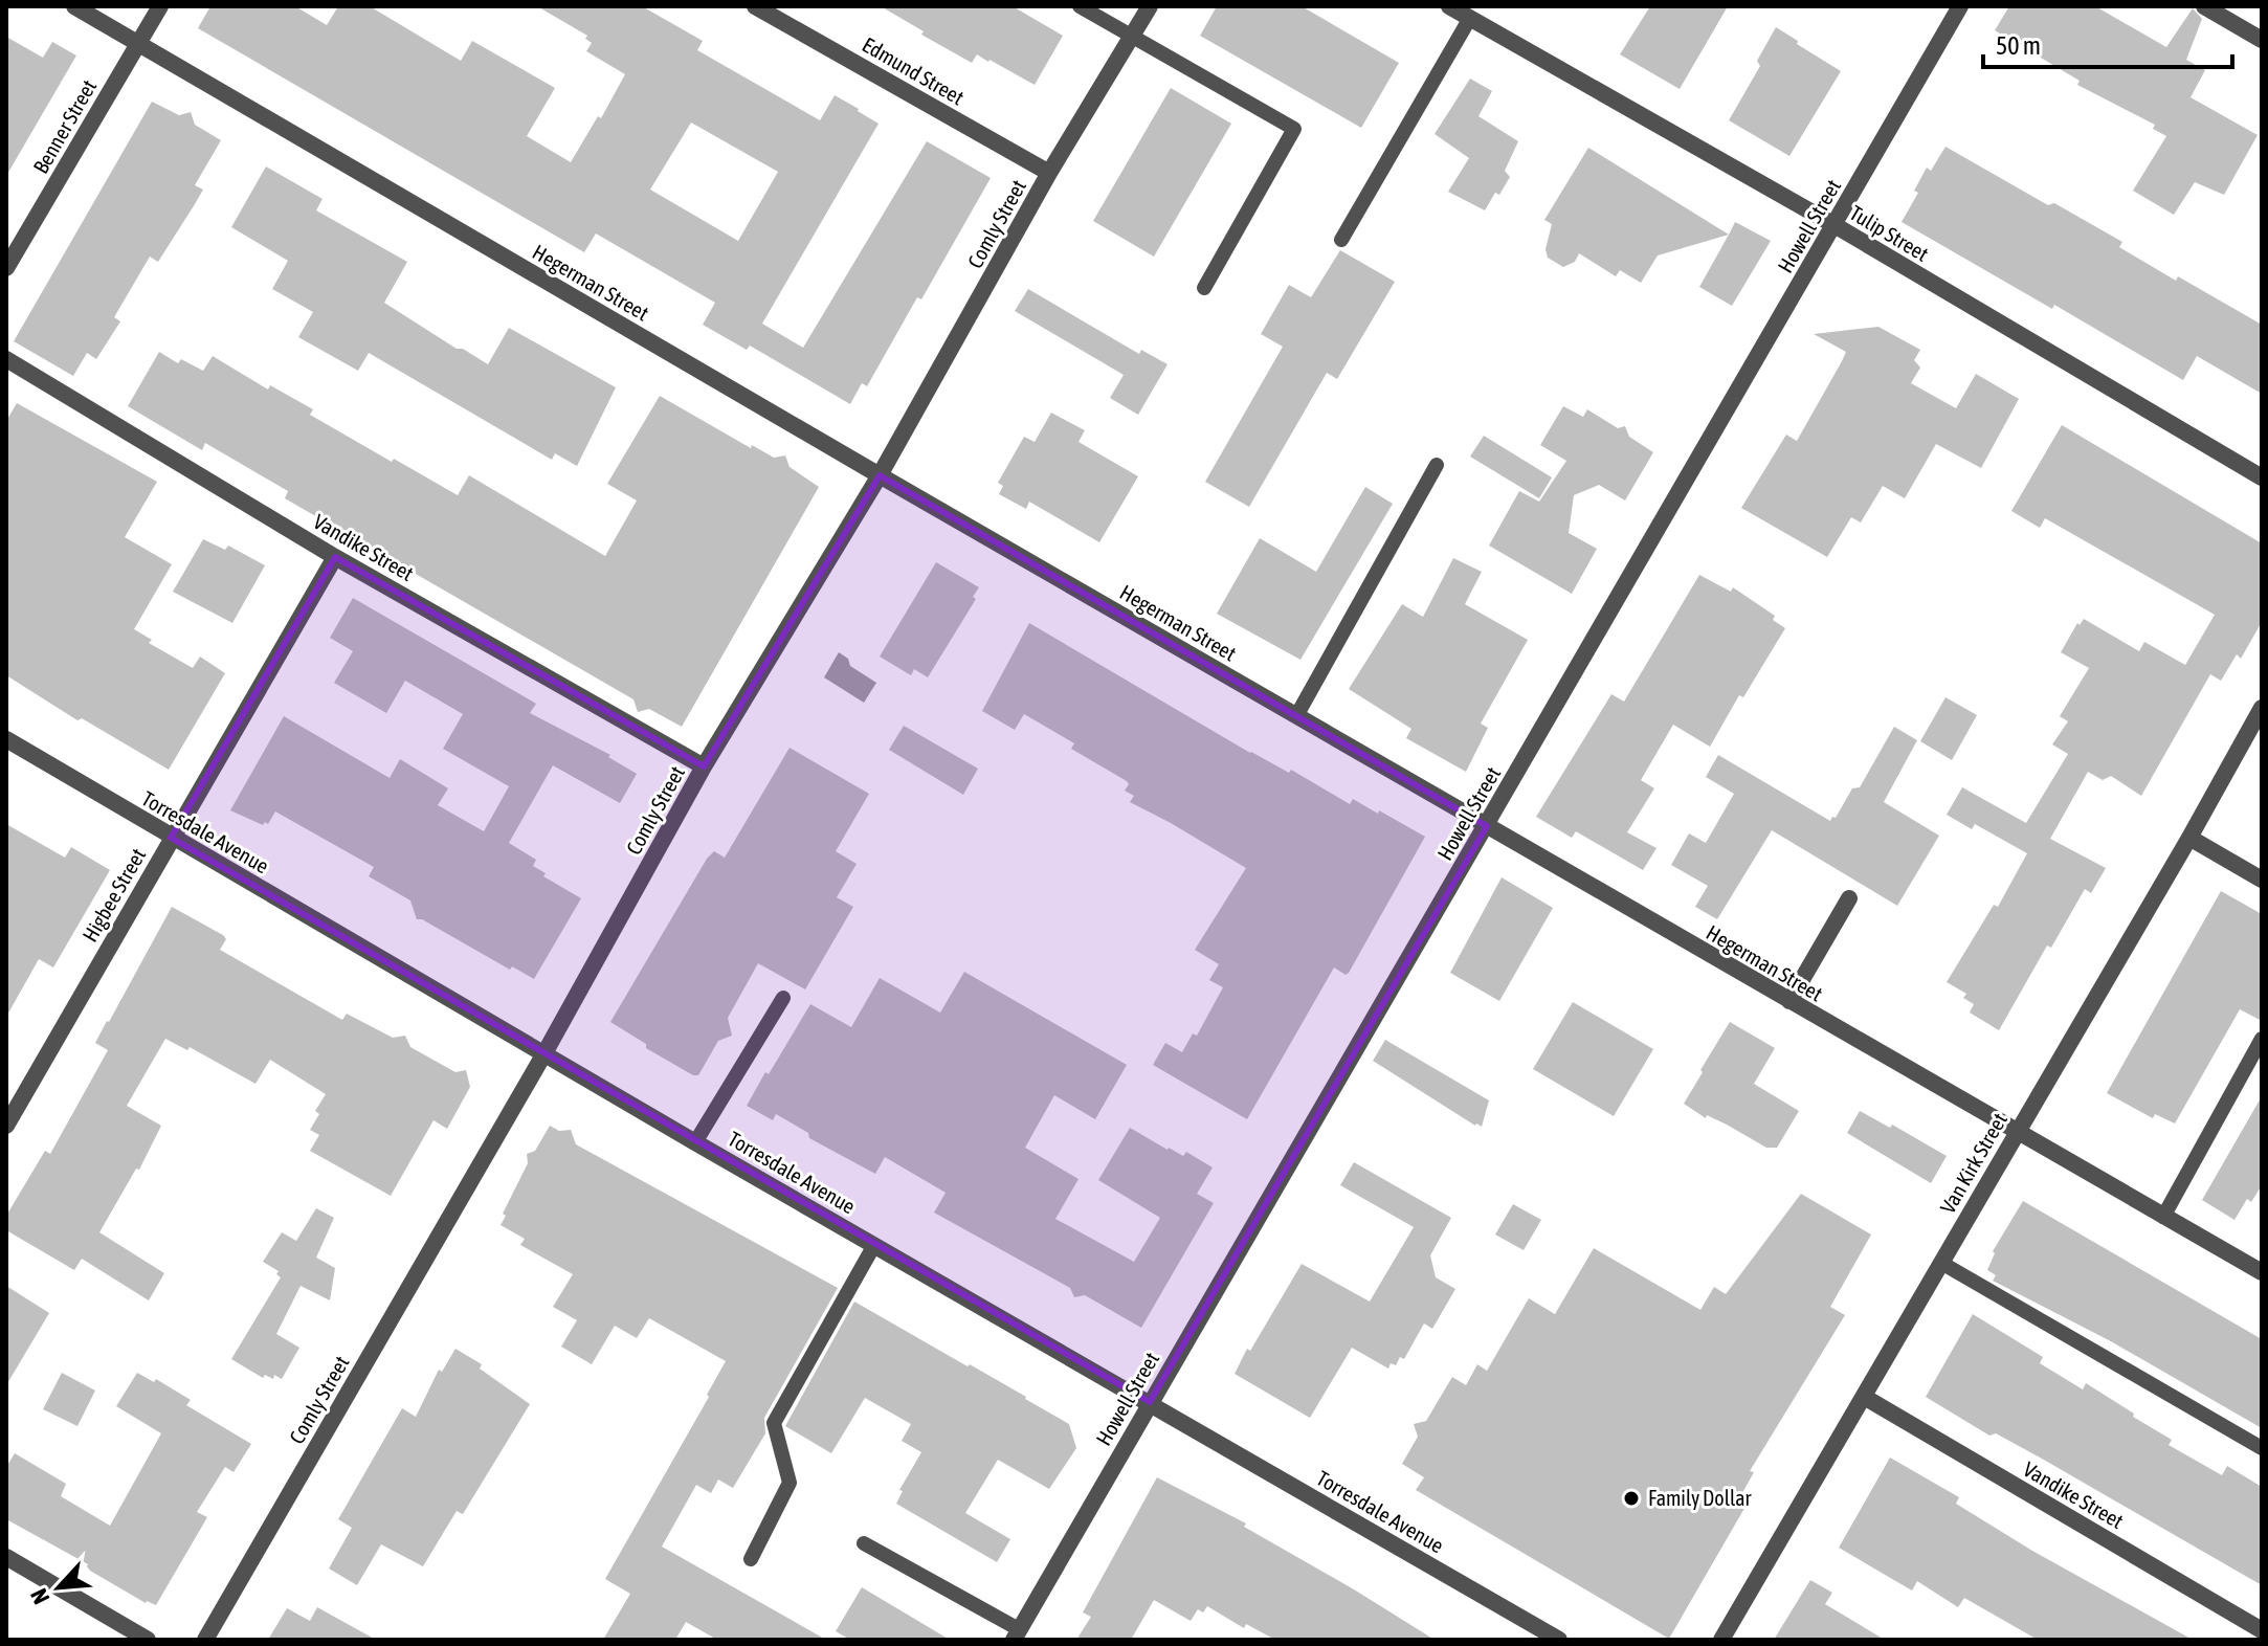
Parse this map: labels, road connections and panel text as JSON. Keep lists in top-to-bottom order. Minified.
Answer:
{"streets":{"street":["Edmund Street","Benner Street","Comly Street","Howell Street","Tulip Street","Hegerman Street","Vandike Street","Torresdale Avenue","Higbee Street","Van Kirk Street"]},"crossings":[["Edmund Street","Comly Street"],["Benner Street","Hegerman Street"],["Comly Street","Hegerman Street"],["Comly Street","Vandike Street"],["Comly Street","Torresdale Avenue"],["Howell Street","Tulip Street"],["Howell Street","Hegerman Street"],["Howell Street","Torresdale Avenue"],["Hegerman Street","Van Kirk Street"],["Vandike Street","Higbee Street"],["Vandike Street","Van Kirk Street"],["Torresdale Avenue","Higbee Street"]],"places":["Family Dollar"],"scale_bar":"50 m","north":"bottom left"}
